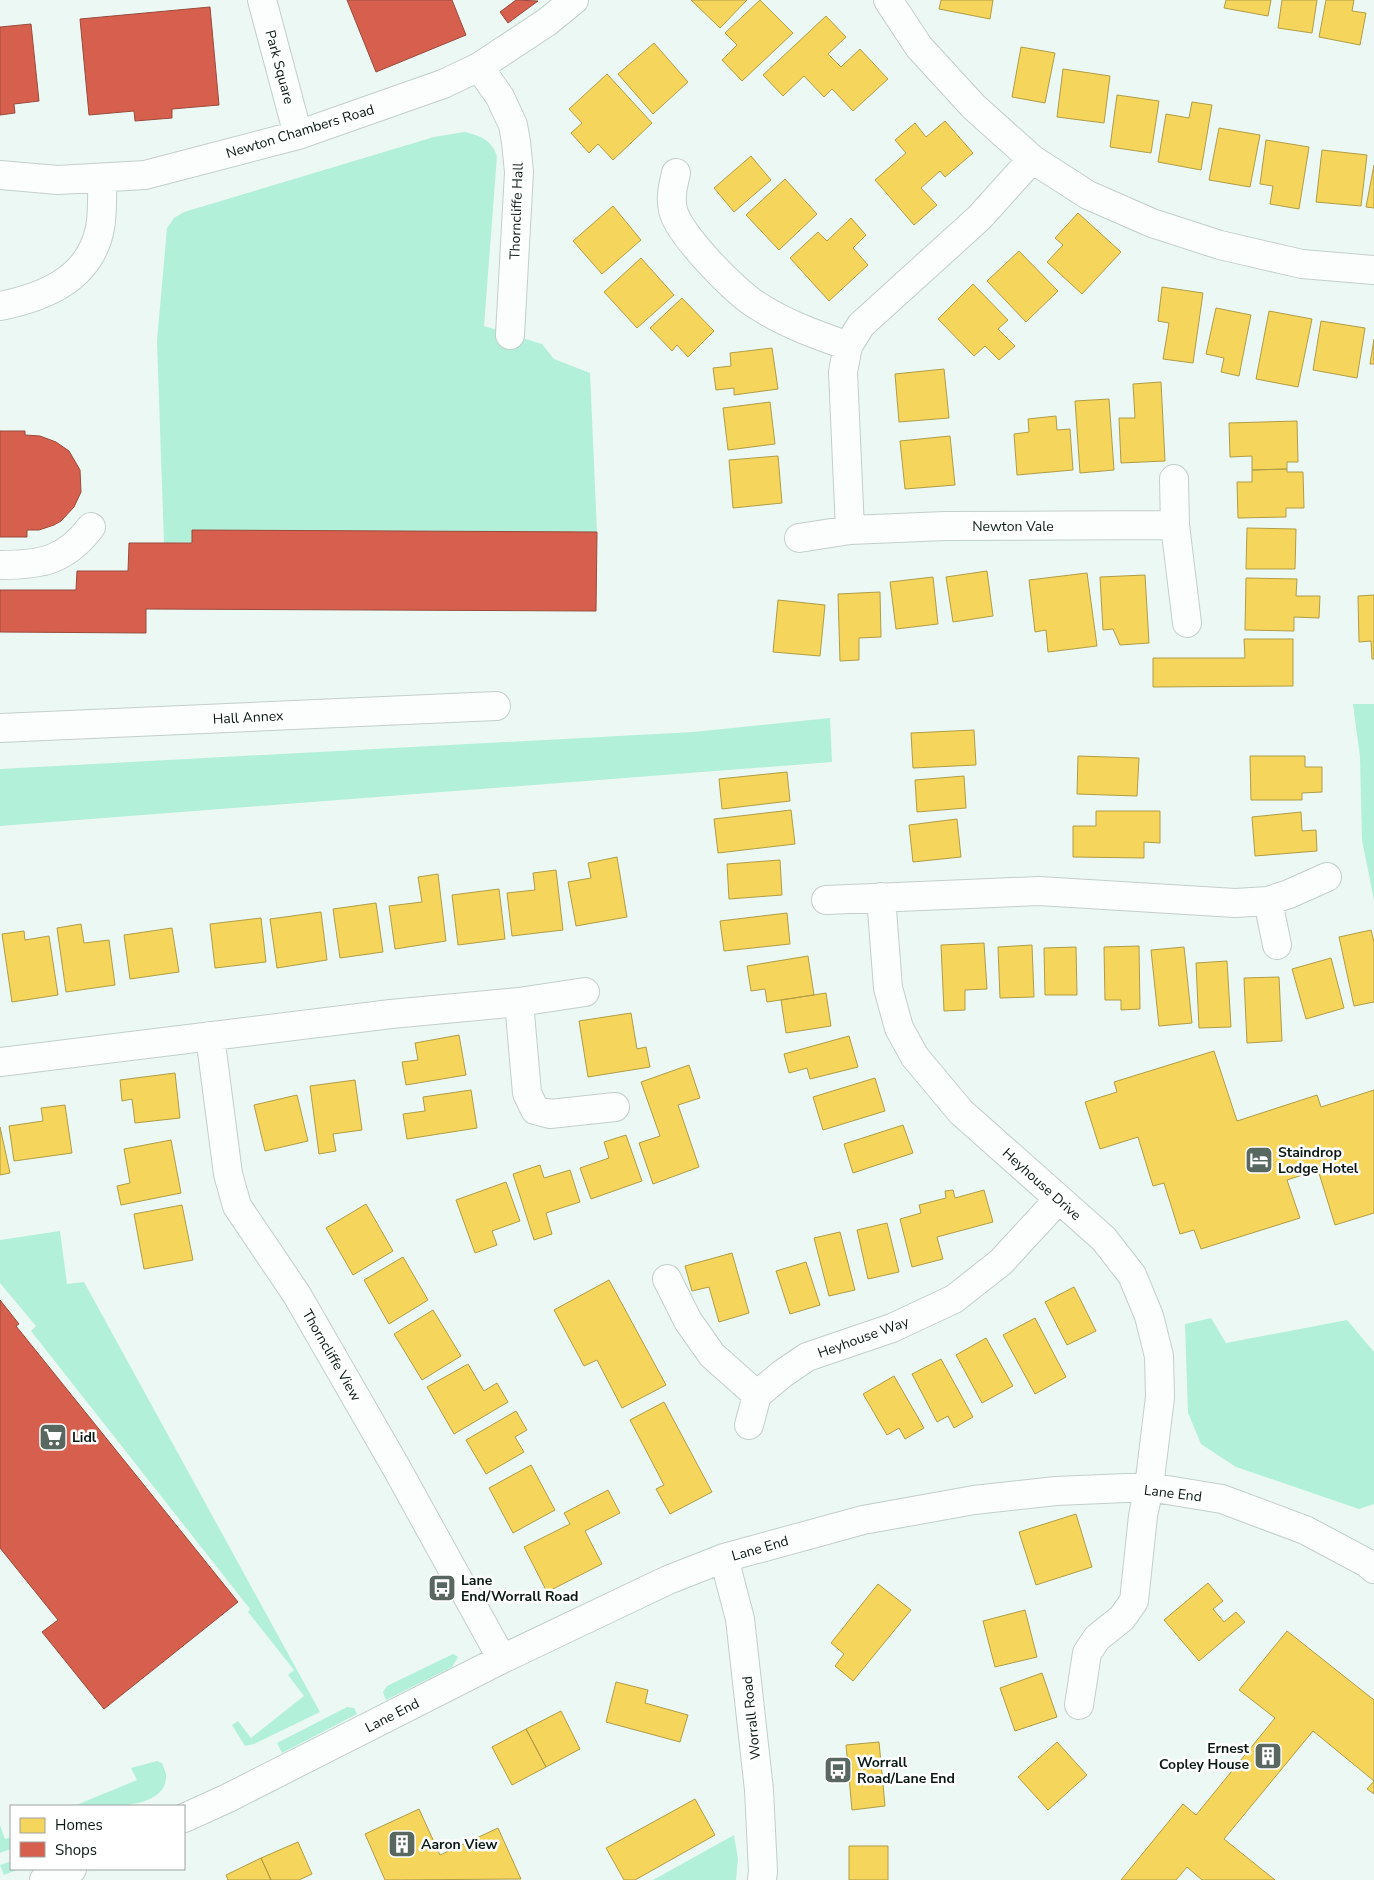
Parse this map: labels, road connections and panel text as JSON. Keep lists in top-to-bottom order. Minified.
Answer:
{"streets":{"street":["Park Square","Newton Chambers Road","Thorncliffe Hall","Newton Vale","Hall Annex","Heyhouse Drive","Heyhouse Way","Thorncliffe View","Lane End","Worrall Road"]},"crossings":[["Park Square","Newton Chambers Road"],["Newton Chambers Road","Thorncliffe Hall"],["Heyhouse Drive","Heyhouse Way"],["Heyhouse Drive","Lane End"],["Thorncliffe View","Lane End"],["Lane End","Worrall Road"]],"places":{"hotel":["Staindrop Lodge Hotel"],"supermarket":["Lidl"],"bus stop":["Lane End/Worrall Road","Worrall Road/Lane End"],"building":["Ernest Copley House","Aaron View"]},"legend":["Homes","Shops"]}
